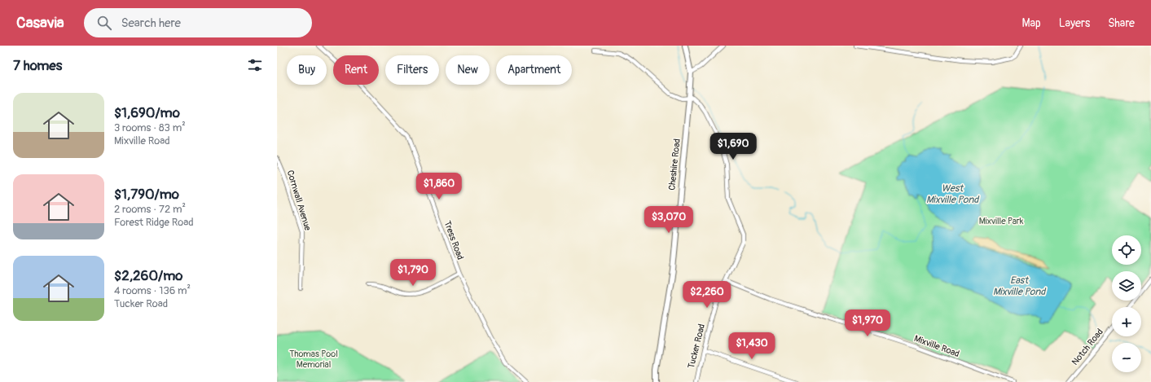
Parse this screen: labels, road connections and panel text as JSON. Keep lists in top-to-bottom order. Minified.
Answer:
{"streets":{"main road":["Cheshire Road"],"street":["Cornwall Avenue","Tress Road","Tucker Road","Mixville Road","Notch Road"]},"crossings":[["Cheshire Road","Tucker Road"],["Tucker Road","Mixville Road"]],"water":["West Mixville Pond","East Mixville Pond"],"parks":["Mixville Park","Thomas Pool Memorial"],"page":{"header":"Casavia","search":"Search here","nav":["Map","Layers","Share"],"heading":"7 homes","chip":["Buy","Rent","Filters","New","Apartment"],"list":[{"name":"$1,690/mo","note":"3 rooms · 83 m² · Mixville Road"},{"name":"$1,790/mo","note":"2 rooms · 72 m² · Forest Ridge Road"},{"name":"$2,260/mo","note":"4 rooms · 136 m² · Tucker Road"}],"price":["$1,690","$1,860","$3,070","$1,790","$2,260","$1,970","$1,430"],"map_buttons":["+","−"]}}
